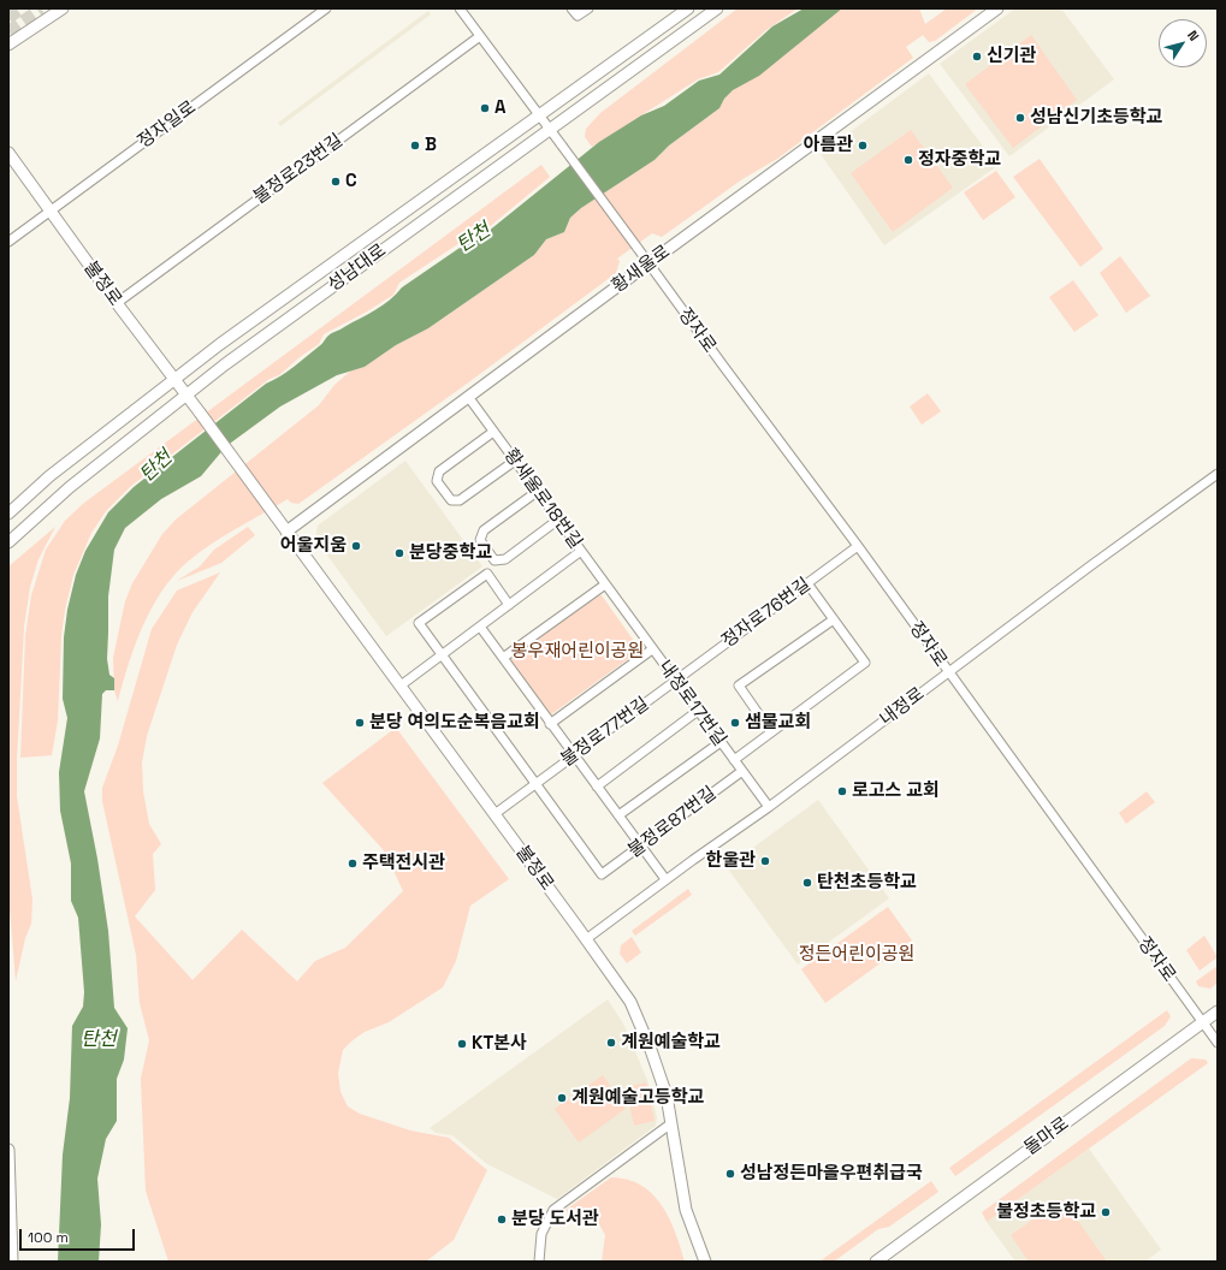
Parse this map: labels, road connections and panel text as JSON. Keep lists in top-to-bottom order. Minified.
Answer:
{"streets":{"main road":["성남대로","황새울로","불정로","돌마로"],"street":["정자일로","불정로23번길","정자로","황새울로18번길","정자로76번길","내정로17번길","내정로","불정로77번길","불정로87번길"]},"crossings":[["정자일로","불정로"],["불정로23번길","불정로"],["성남대로","불정로"],["성남대로","정자로"],["황새울로","불정로"],["황새울로","정자로"],["황새울로","황새울로18번길"],["불정로","내정로"],["불정로","불정로77번길"],["정자로","정자로76번길"],["정자로","내정로"],["정자로","돌마로"],["황새울로18번길","내정로17번길"],["정자로76번길","내정로17번길"],["정자로76번길","불정로77번길"],["내정로17번길","내정로"],["내정로17번길","불정로77번길"],["내정로17번길","불정로87번길"],["불정로77번길","불정로87번길"]],"water":["탄천"],"parks":["봉우재어린이공원","정든어린이공원"],"places":["신기관","A","성남신기초등학교","B","아름관","정자중학교","C","어울지움","분당중학교","분당 여의도순복음교회","샘물교회","로고스 교회","한울관","주택전시관","탄천초등학교","계원예술학교","KT본사","계원예술고등학교","성남정든마을우편취급국","불정초등학교","분당 도서관"],"scale_bar":"100 m","north":"top right"}
